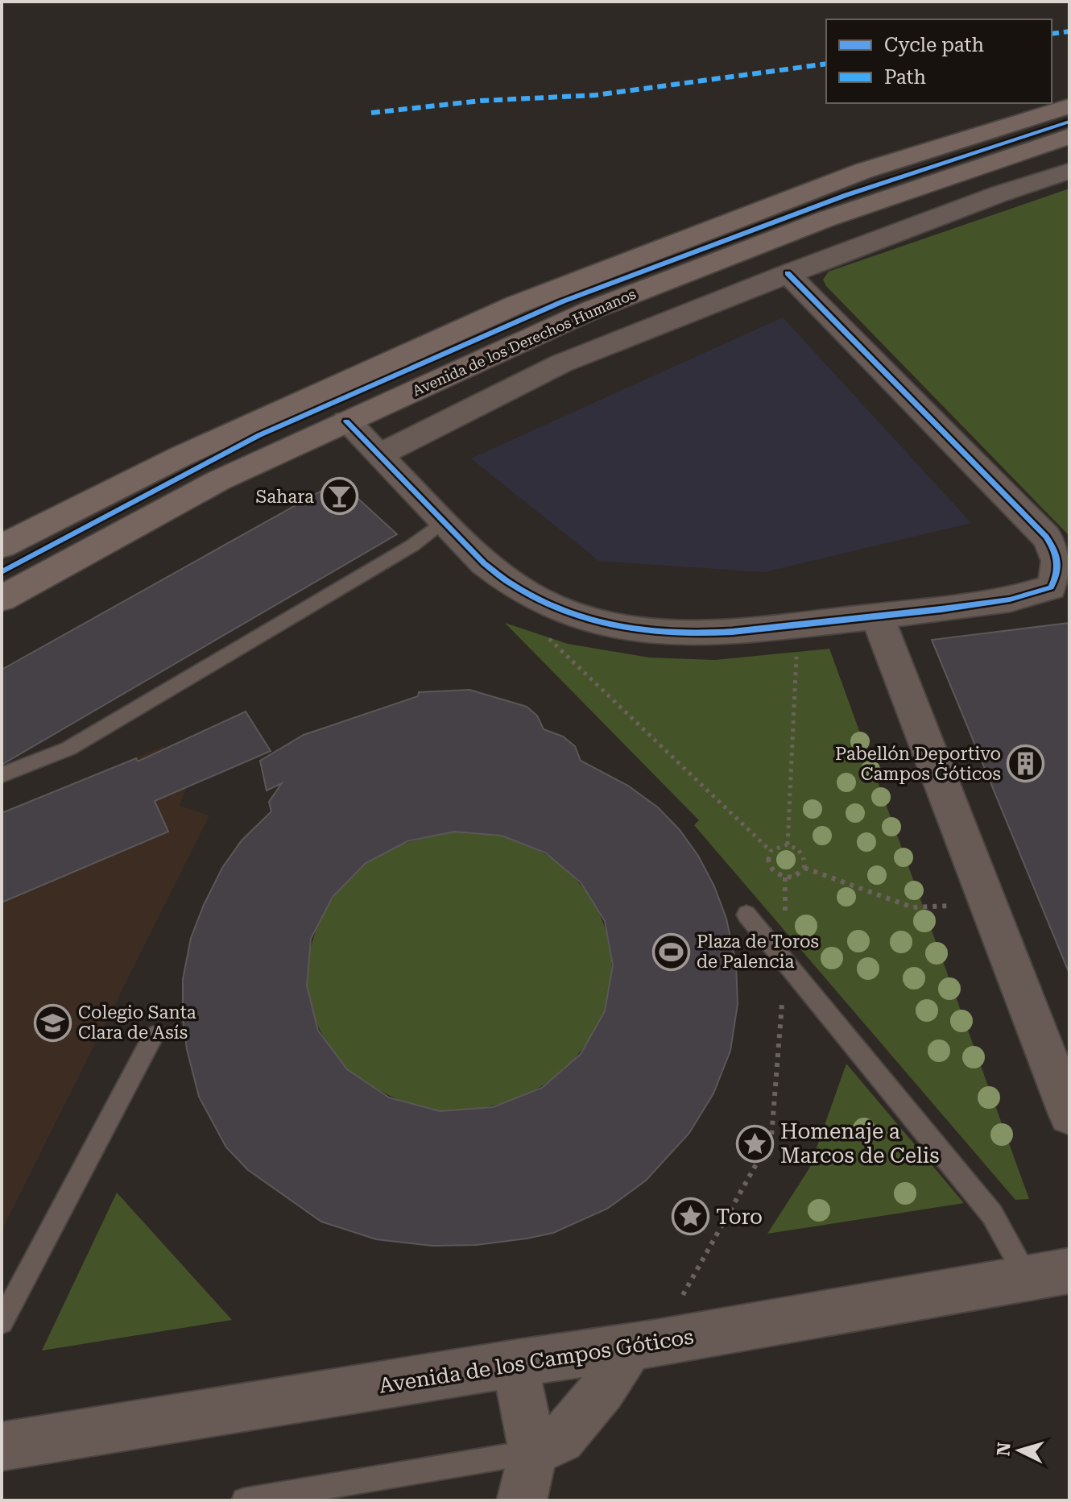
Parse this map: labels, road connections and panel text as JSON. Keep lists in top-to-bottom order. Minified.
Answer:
{"streets":{"main road":["Avenida de los Derechos Humanos"],"street":["Avenida de los Campos Góticos"]},"places":{"bar":["Sahara"],"building":["Pabellón Deportivo Campos Góticos"],"sports":["Plaza de Toros de Palencia"],"school or university":["Colegio Santa Clara de Asís"],"place":["Homenaje a Marcos de Celis","Toro"]},"legend":["Cycle path","Path"],"north":"left"}
